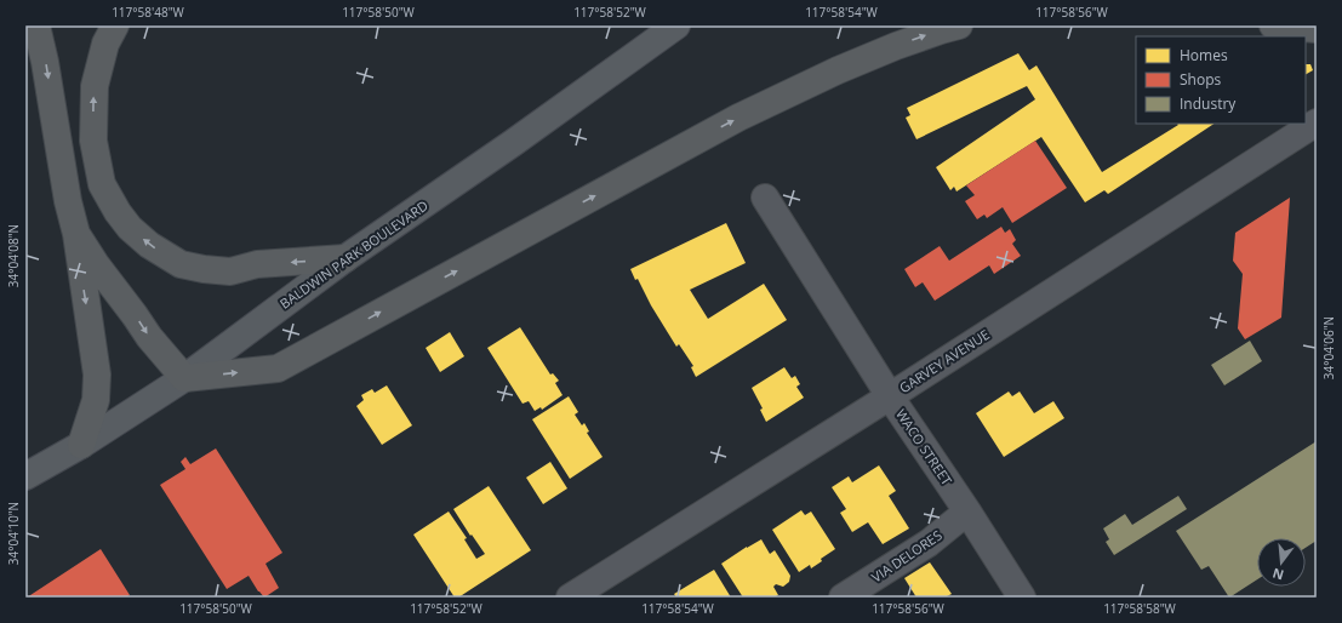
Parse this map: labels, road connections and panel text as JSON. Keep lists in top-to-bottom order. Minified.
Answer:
{"streets":{"main road":["BALDWIN PARK BOULEVARD"],"street":["GARVEY AVENUE","WACO STREET","VIA DELORES"]},"crossings":[["GARVEY AVENUE","WACO STREET"],["WACO STREET","VIA DELORES"]],"legend":["Homes","Shops","Industry"],"north":"bottom","coordinates":["117°58'48\"W","117°58'50\"W","117°58'52\"W","117°58'54\"W","117°58'56\"W","34°04'08\"N","34°04'06\"N","34°04'10\"N","117°58'58\"W"]}
